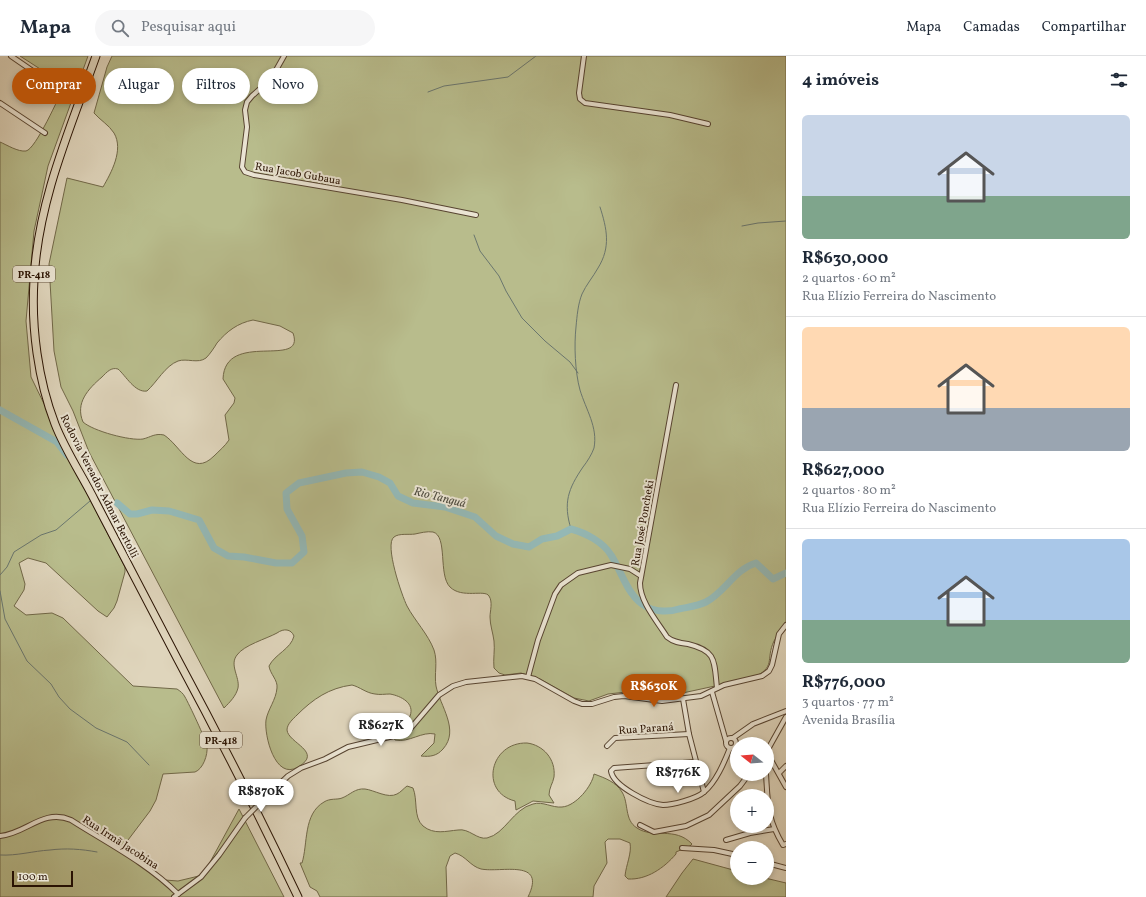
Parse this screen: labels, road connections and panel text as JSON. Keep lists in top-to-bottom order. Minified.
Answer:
{"streets":{"highway":["PR-418","Rodovia Vereador Admar Bertolli"],"street":["Rua Jacob Gubaua","Rua José Poncheki","Rua Paraná","Rua Irmã Jacobina"]},"crossings":[["Rua José Poncheki","Rua Irmã Jacobina"]],"water":["Rio Tanguá"],"scale_bar":"100 m","north":"left","page":{"header":"Mapa","search":"Pesquisar aqui","nav":["Mapa","Camadas","Compartilhar"],"heading":"4 imóveis","chip":["Comprar","Alugar","Filtros","Novo"],"list":[{"name":"R$630,000","note":"2 quartos · 60 m² · Rua Elízio Ferreira do Nascimento"},{"name":"R$627,000","note":"2 quartos · 80 m² · Rua Elízio Ferreira do Nascimento"},{"name":"R$776,000","note":"3 quartos · 77 m² · Avenida Brasília"}],"price":["R$630K","R$627K","R$776K","R$870K"],"map_buttons":["+","−"],"scale":"100 m"}}
